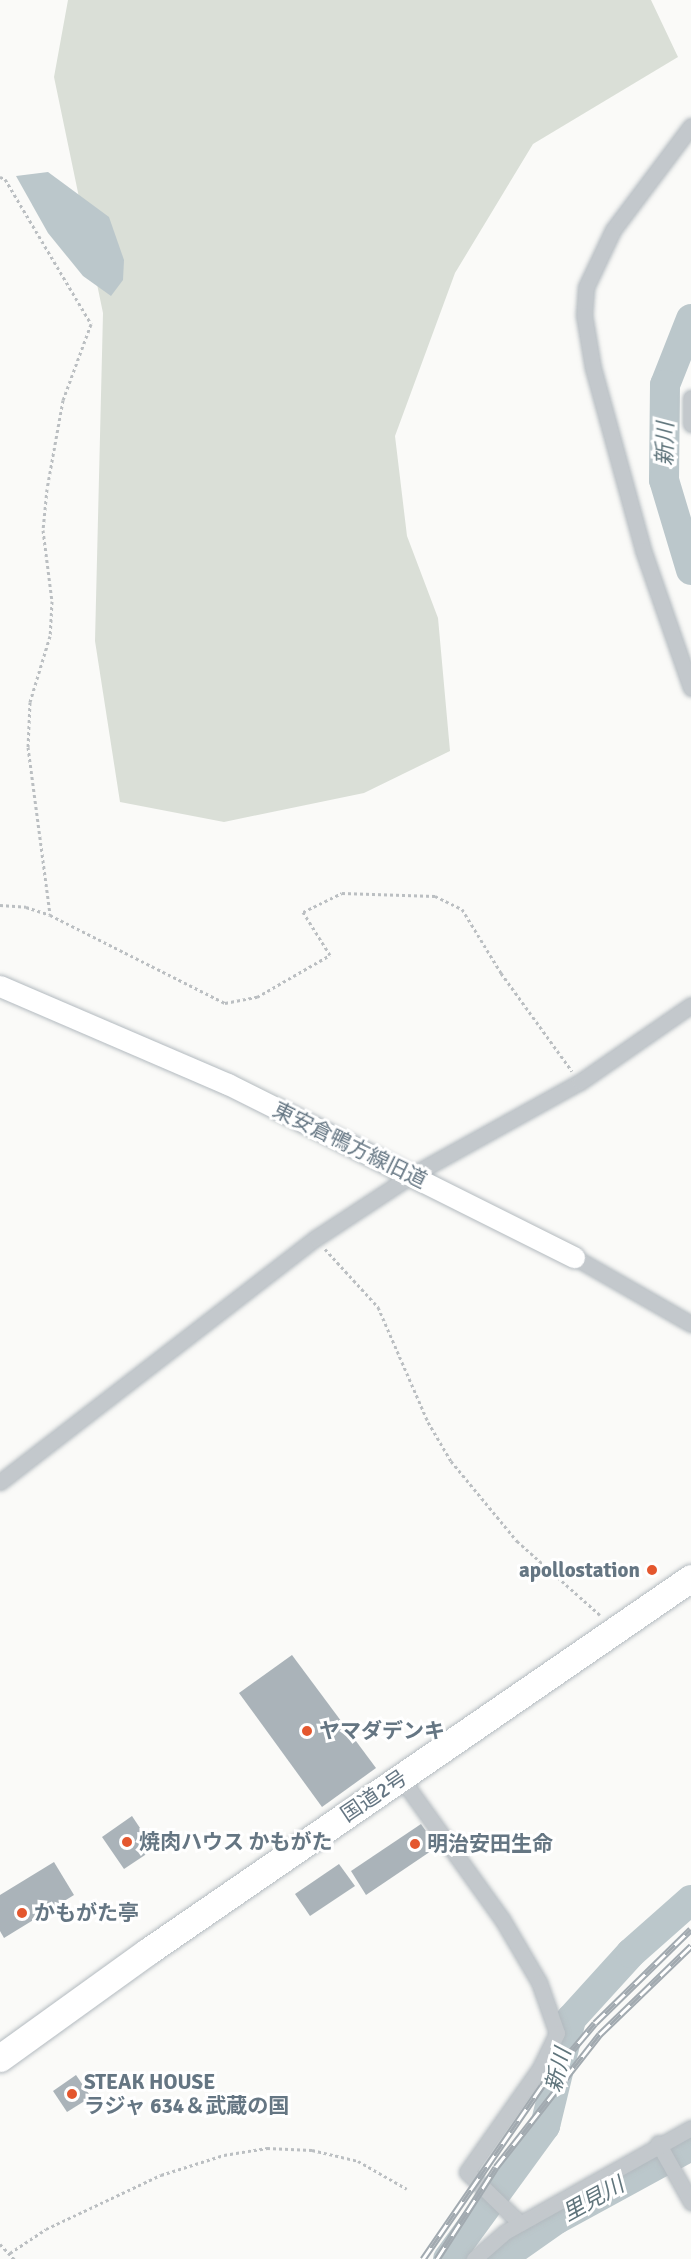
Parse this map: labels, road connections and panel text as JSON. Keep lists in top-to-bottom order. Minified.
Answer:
{"streets":{"highway":["国道2号"],"street":["東安倉鴨方線旧道"]},"water":["新川","里見川"],"places":["apollostation","ヤマダデンキ","焼肉ハウス かもがた","明治安田生命","かもがた亭","STEAK HOUSE ラジャ 634＆武蔵の国"]}
